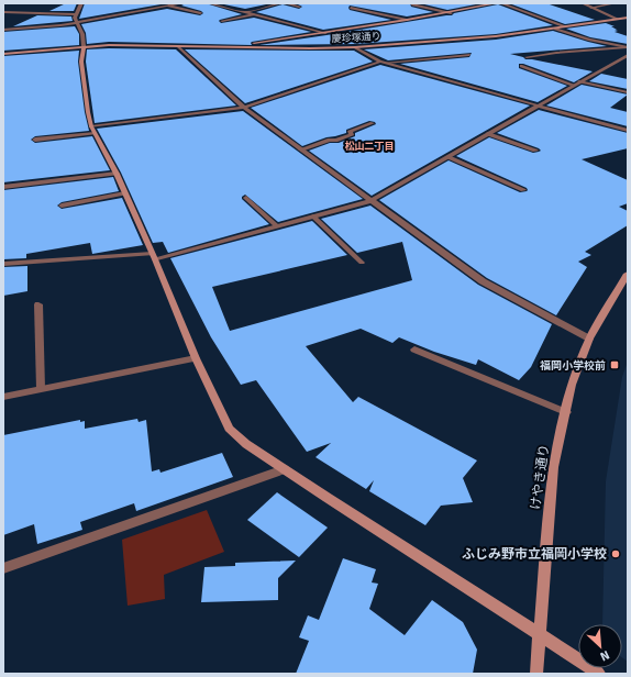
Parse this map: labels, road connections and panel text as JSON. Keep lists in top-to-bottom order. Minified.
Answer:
{"streets":{"street":["慶珍塚通り","けやき通り"]},"districts":["松山二丁目"],"places":{"transit":["福岡小学校前"],"other":["ふじみ野市立福岡小学校"]},"north":"bottom right"}
